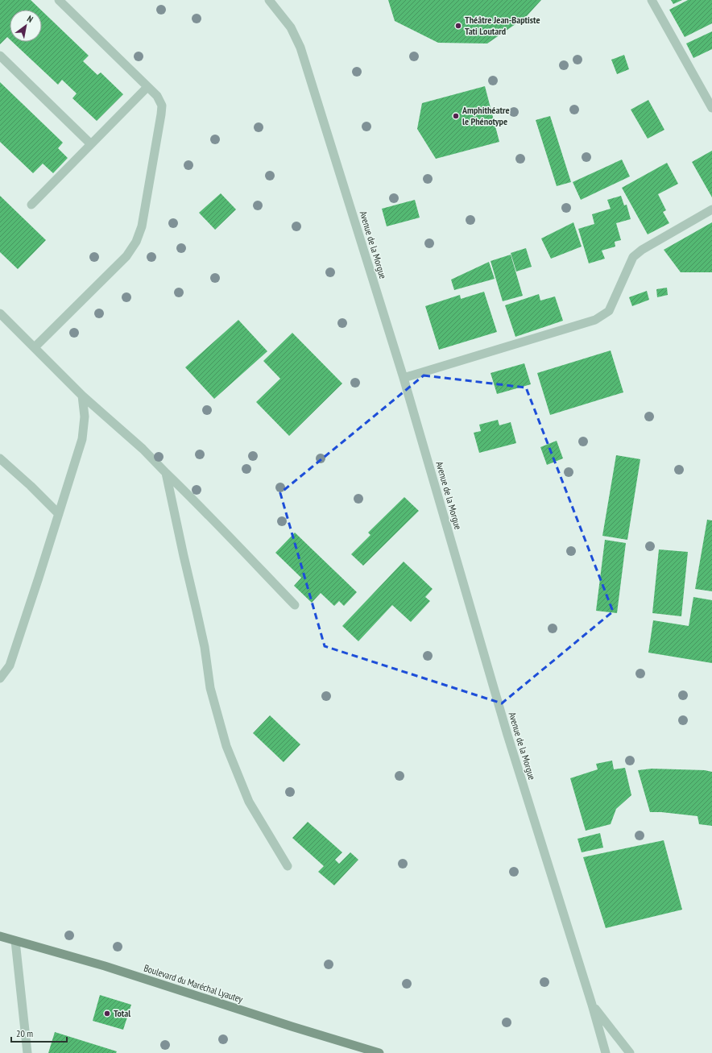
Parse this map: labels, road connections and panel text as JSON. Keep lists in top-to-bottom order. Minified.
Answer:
{"streets":{"main road":["Boulevard du Maréchal Lyautey"],"street":["Avenue de la Morgue"]},"places":["Théâtre Jean-Baptiste Tati Loutard","Amphithéatre le Phénotype","Total"],"scale_bar":"20 m","north":"top right"}
